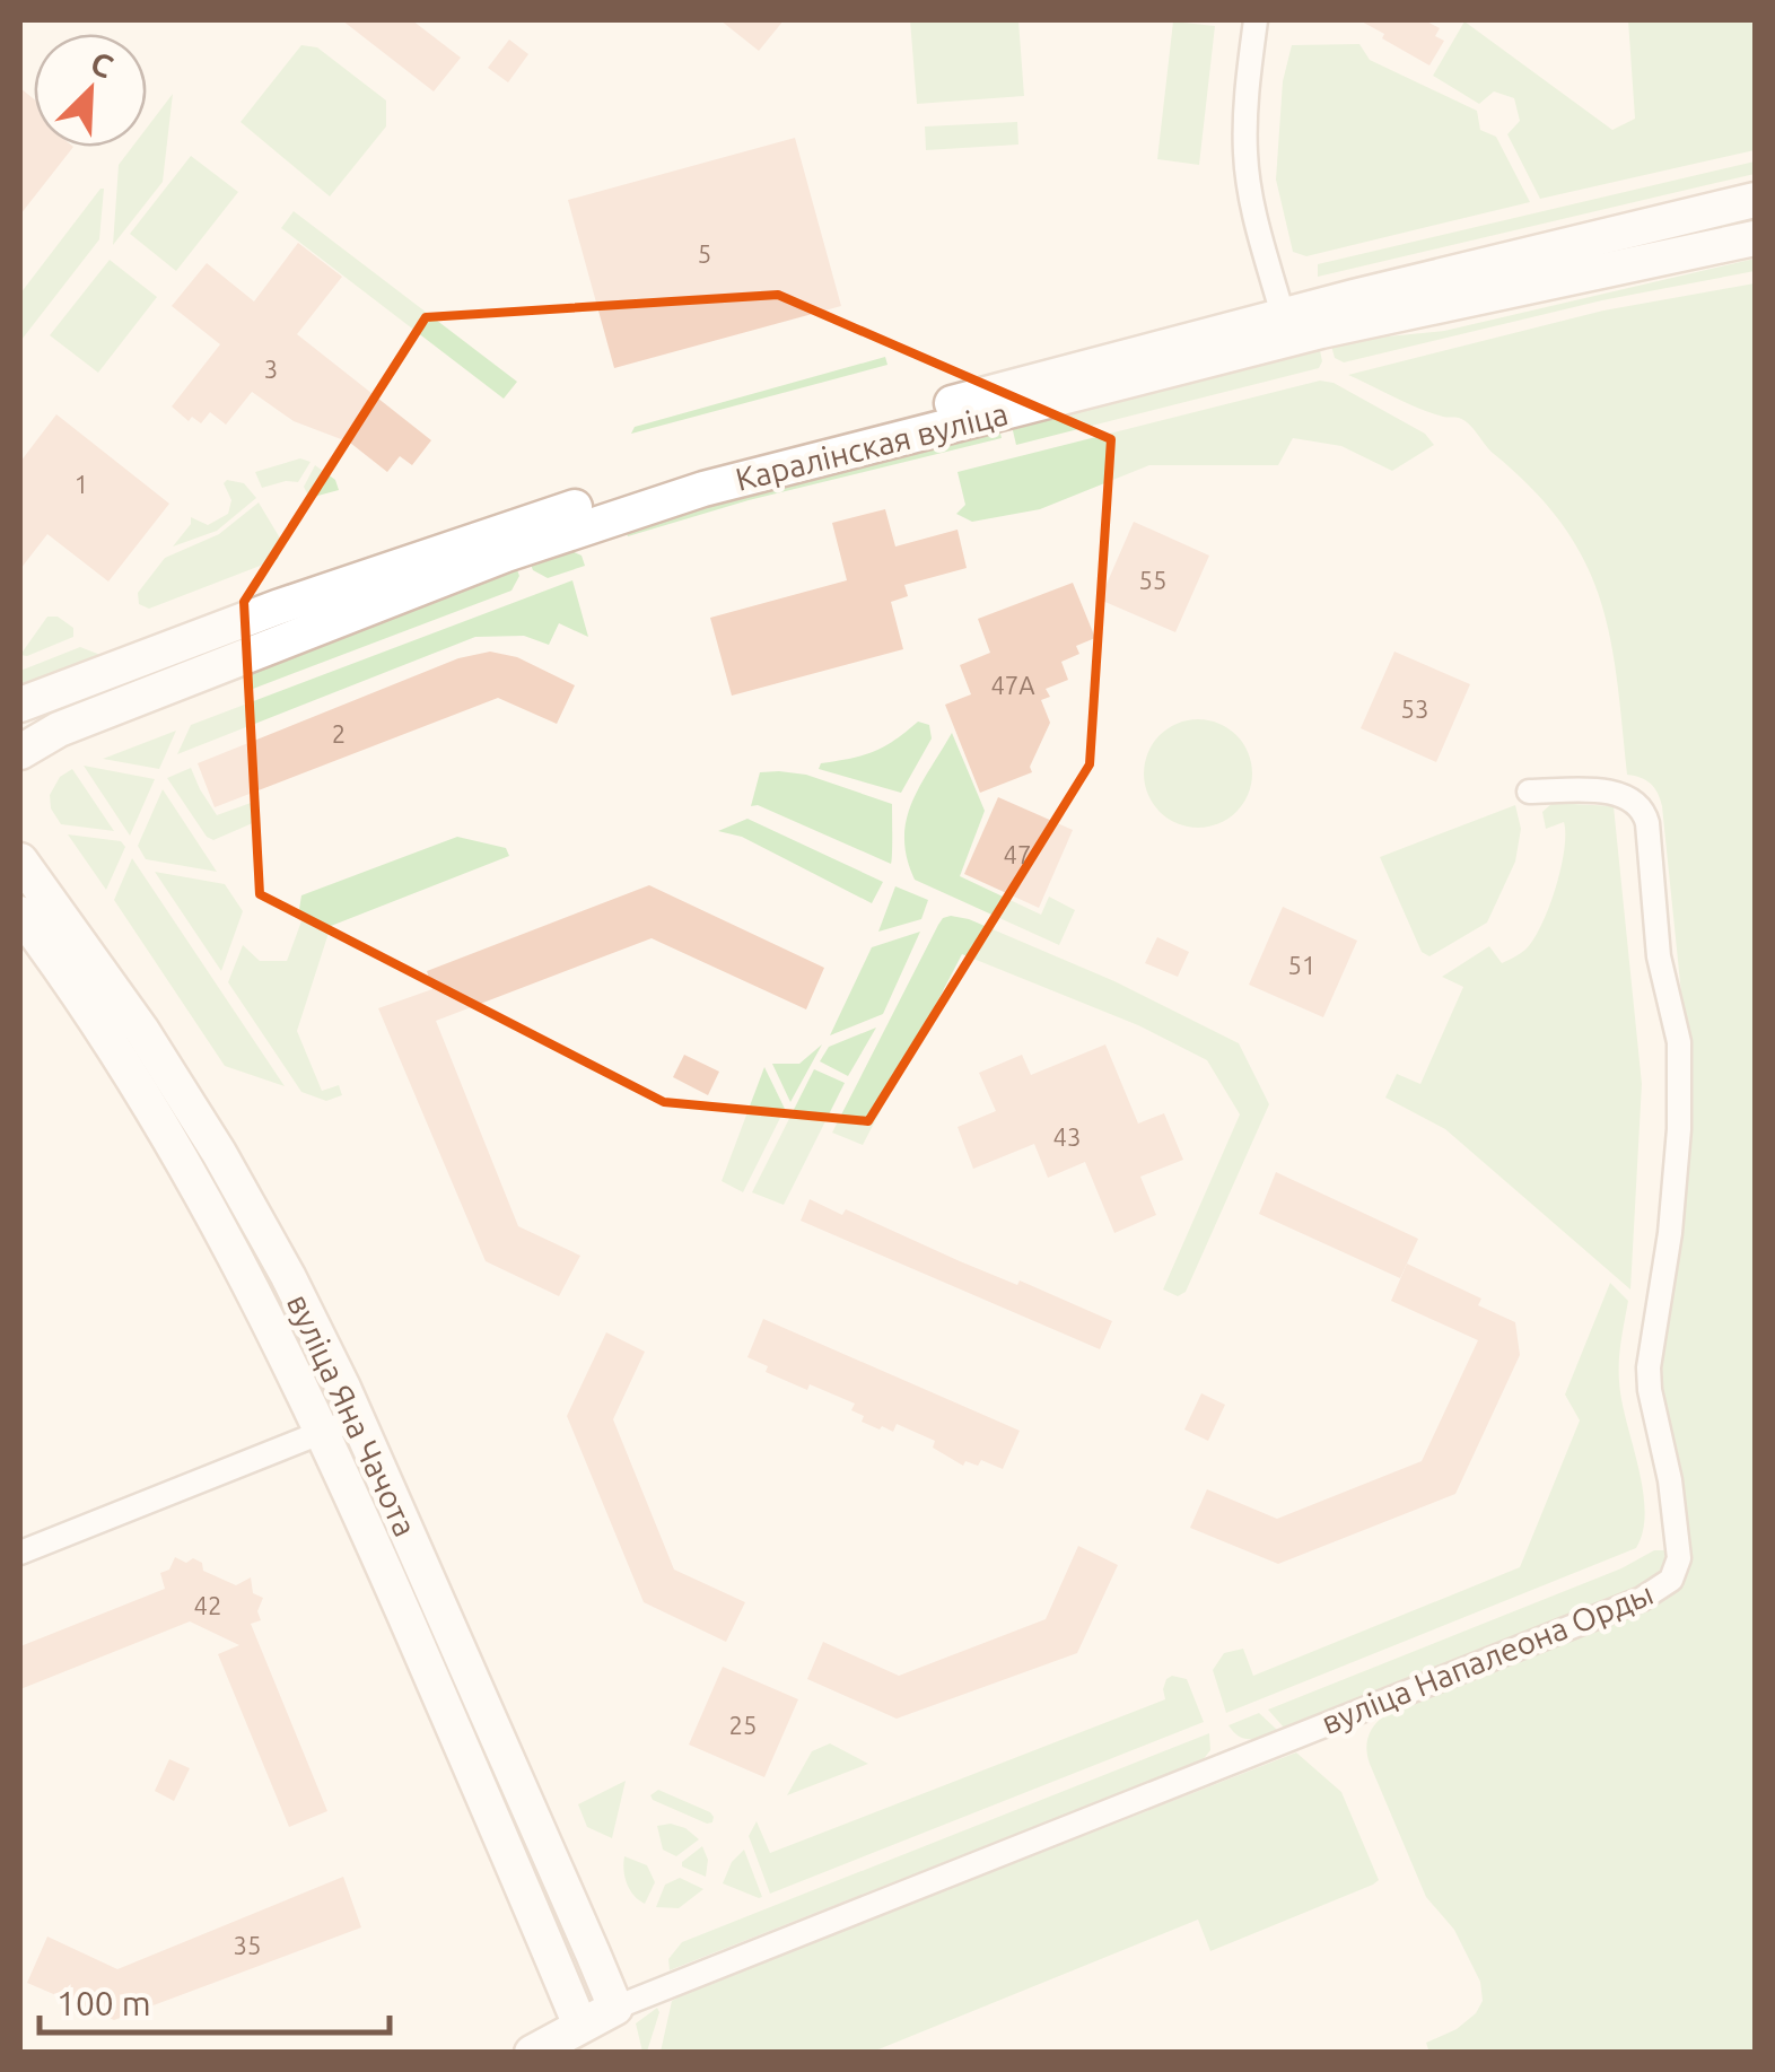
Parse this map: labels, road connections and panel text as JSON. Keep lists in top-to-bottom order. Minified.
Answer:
{"streets":{"main road":["Каралінская вуліца","вуліца Яна Чачота","вуліца Напалеона Орды"]},"crossings":[["вуліца Яна Чачота","вуліца Напалеона Орды"]],"house_numbers":["5","3","1","55","47А","53","2","47","51","43","42","25","35"],"scale_bar":"100 m","north":"top right"}
